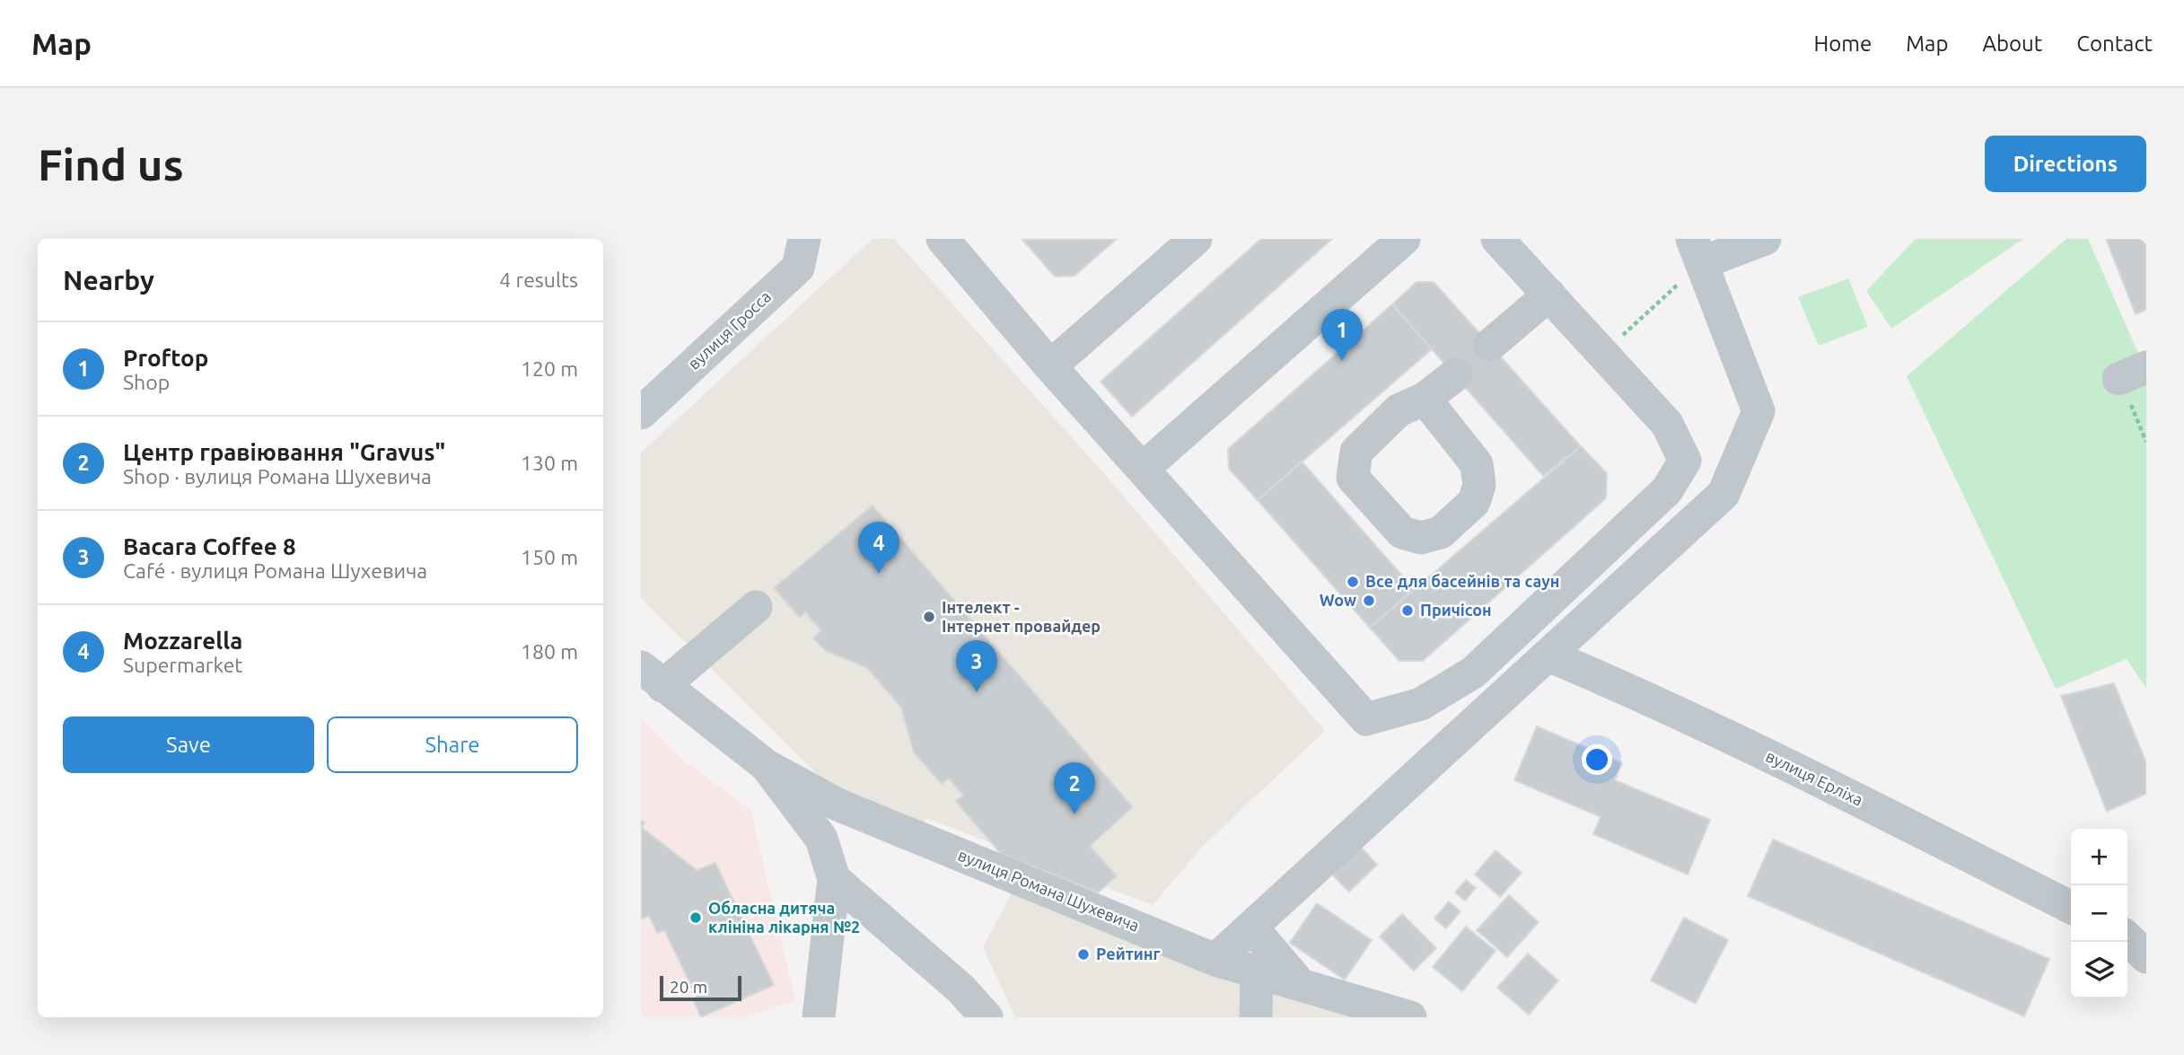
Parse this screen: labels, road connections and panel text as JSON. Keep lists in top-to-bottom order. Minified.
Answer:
{"streets":{"street":["вулиця Гросса","вулиця Ерліха","вулиця Романа Шухевича"]},"places":["Все для басейнів та саун","Wow","Причісон","Інтелект - Інтернет провайдер","Обласна дитяча клініна лікарня №2","Рейтинг"],"scale_bar":"20 m","page":{"header":"Map","nav":["Home","Map","About","Contact"],"buttons":["Directions",["Save","Share"]],"title":"Find us","heading":["Nearby","4 results"],"pins":["1","4","3","2"],"list":[{"mark":"1","name":"Proftop","note":"Shop","value":"120 m"},{"mark":"2","name":"Центр гравіювання \"Gravus\"","note":"Shop · вулиця Романа Шухевича","value":"130 m"},{"mark":"3","name":"Bacara Coffee 8","note":"Café · вулиця Романа Шухевича","value":"150 m"},{"mark":"4","name":"Mozzarella","note":"Supermarket","value":"180 m"}],"map_buttons":["+","−"],"scale":"20 m"}}
